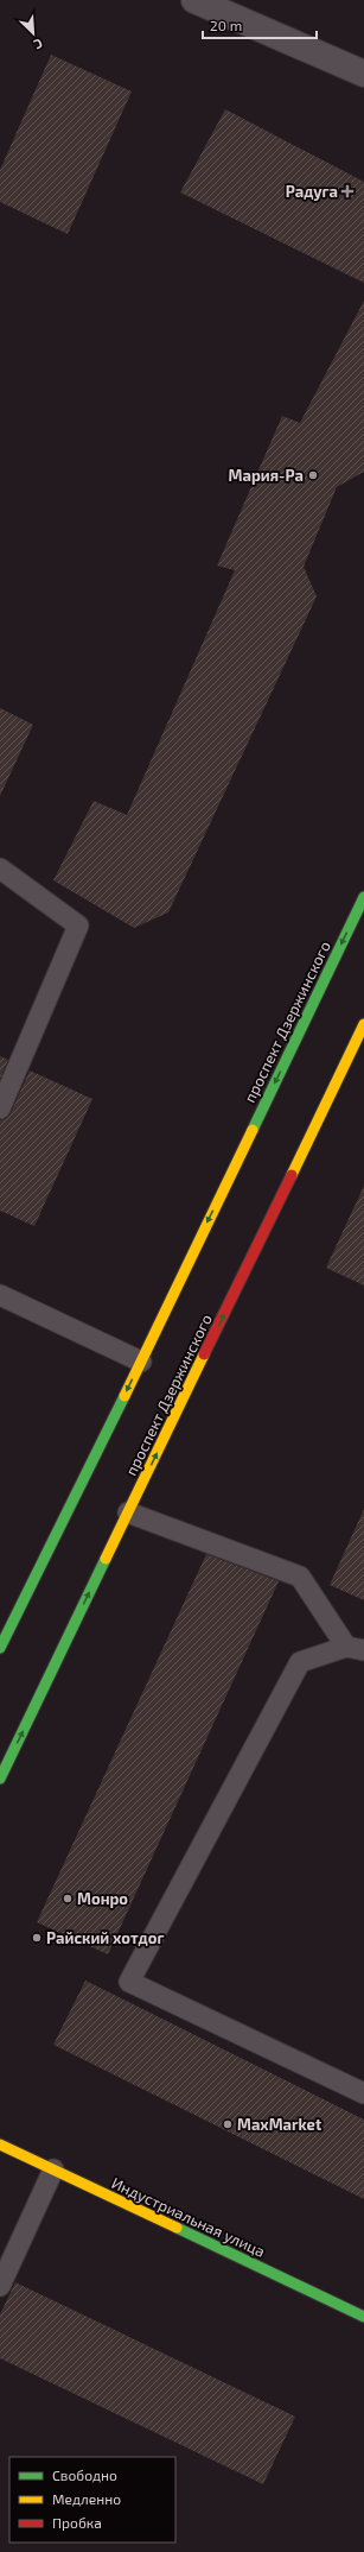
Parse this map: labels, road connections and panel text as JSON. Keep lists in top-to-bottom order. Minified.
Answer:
{"streets":{"main road":["проспект Дзержинского","Индустриальная улица"]},"places":{"health":["Радуга"],"other":["Мария-Ра","Монро","Райский хотдог","MaxMarket"]},"legend":["Свободно","Медленно","Пробка"],"scale_bar":"20 m","north":"bottom right"}
